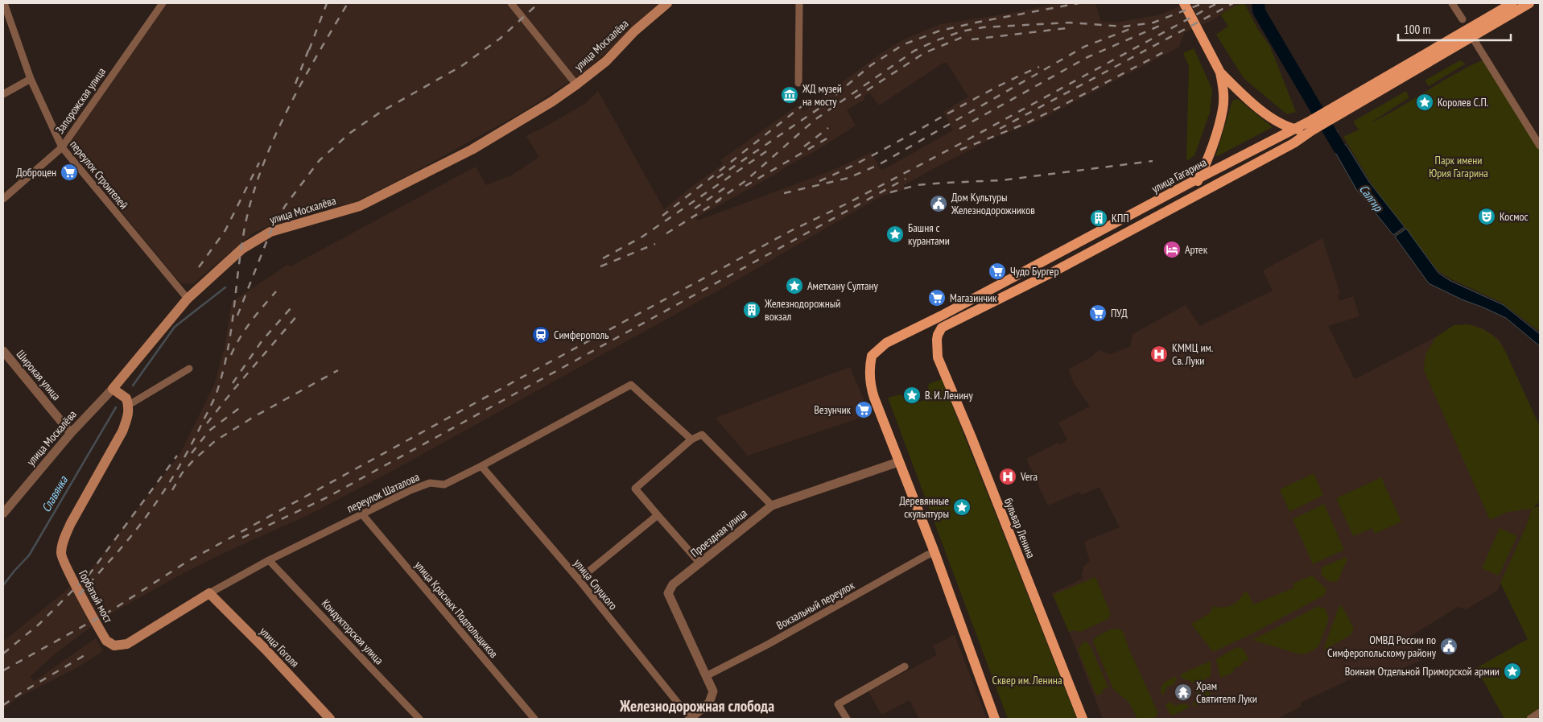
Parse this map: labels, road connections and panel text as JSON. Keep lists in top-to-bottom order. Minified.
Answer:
{"streets":{"main road":["улица Москалёва","улица Гагарина","бульвар Ленина","Горбатый мост","улица Гоголя"],"street":["Запорожская улица","переулок Строителей","Широкая улица","переулок Шаталова","Проездная улица","улица Слуцкого","Вокзальный переулок","улица Красных Подпольщиков","Кондукторская улица"]},"crossings":[["улица Москалёва","переулок Строителей"],["улица Москалёва","Широкая улица"],["Запорожская улица","переулок Строителей"],["улица Гагарина","бульвар Ленина"],["улица Гагарина","Проездная улица"],["переулок Шаталова","улица Слуцкого"],["переулок Шаталова","Горбатый мост"],["переулок Шаталова","улица Красных Подпольщиков"],["переулок Шаталова","Кондукторская улица"],["переулок Шаталова","улица Гоголя"],["Проездная улица","улица Слуцкого"],["Проездная улица","Вокзальный переулок"],["Горбатый мост","улица Гоголя"]],"districts":["Железнодорожная слобода"],"water":["Салгир","Славянка"],"parks":["Парк имени Юрия Гагарина","Сквер им. Ленина"],"places":{"museum":["ЖД музей на мосту"],"place":["Королев С.П.","Башня с курантами","Аметхану Султану","В. И. Ленину","Деревянные скульптуры","Воинам Отдельной Приморской армии"],"supermarket":["Доброцен","Чудо Бургер","Магазинчик","ПУД","Везунчик"],"public building":["Дом Культуры Железнодорожников","ОМВД России по Симферопольскому району"],"theatre":["Космос"],"building":["КПП","Железнодорожный вокзал"],"hotel":["Артек"],"station":["Симферополь"],"hospital":["КММЦ им. Св. Луки","Vera"],"temple":["Храм Святителя Луки"]},"scale_bar":"100 m"}
